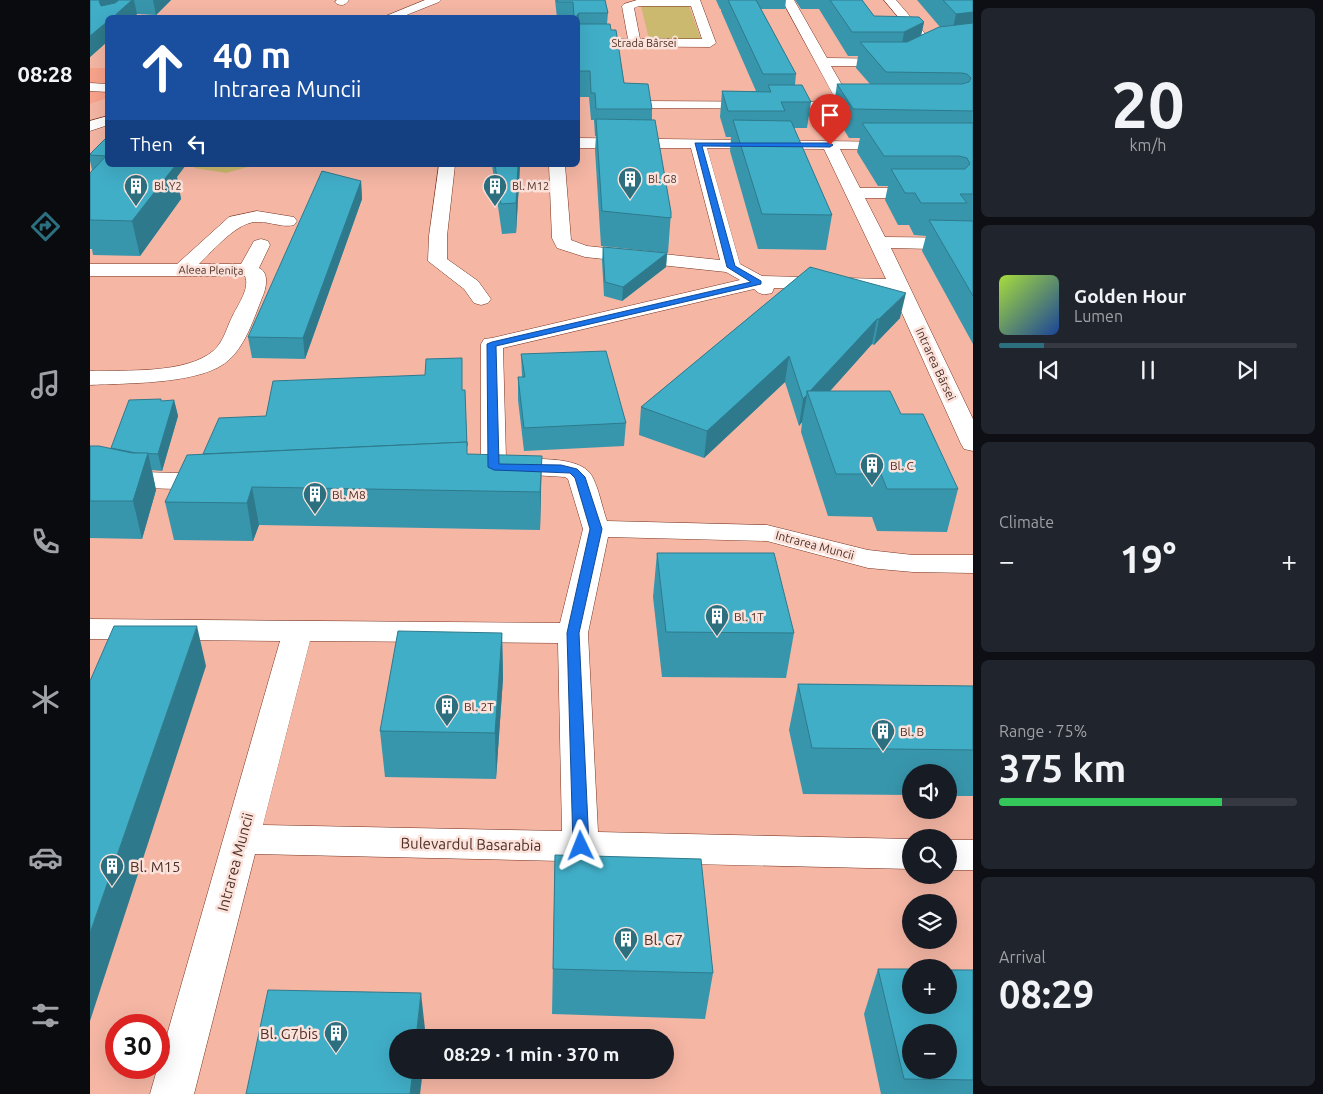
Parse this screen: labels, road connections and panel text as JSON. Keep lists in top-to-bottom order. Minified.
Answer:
{"streets":{"street":["Strada Bârsei","Aleea Plenița","Intrarea Bârsei","Intrarea Muncii","Bulevardul Basarabia"]},"crossings":[["Intrarea Muncii","Bulevardul Basarabia"]],"places":{"building":["Bl. G8","Bl. Y2","Bl. M12","Bl. C","Bl. M8","Bl. 1T","Bl. 2T","Bl. B","Bl. M15","Bl. G7","Bl. G7bis"]},"page":{"tabs":"08:28","tile":[["20","km/h"],"Climate",["Range · 75%","375 km"],["Arrival","08:29"]],"turn":["40 m","Intrarea Muncii"],"then":"Then","song":["Golden Hour","Lumen"],"heat":["−","19°","+"],"map_buttons":["+","−"],"limit":"30","trip":"08:29 · 1 min · 370 m"}}
